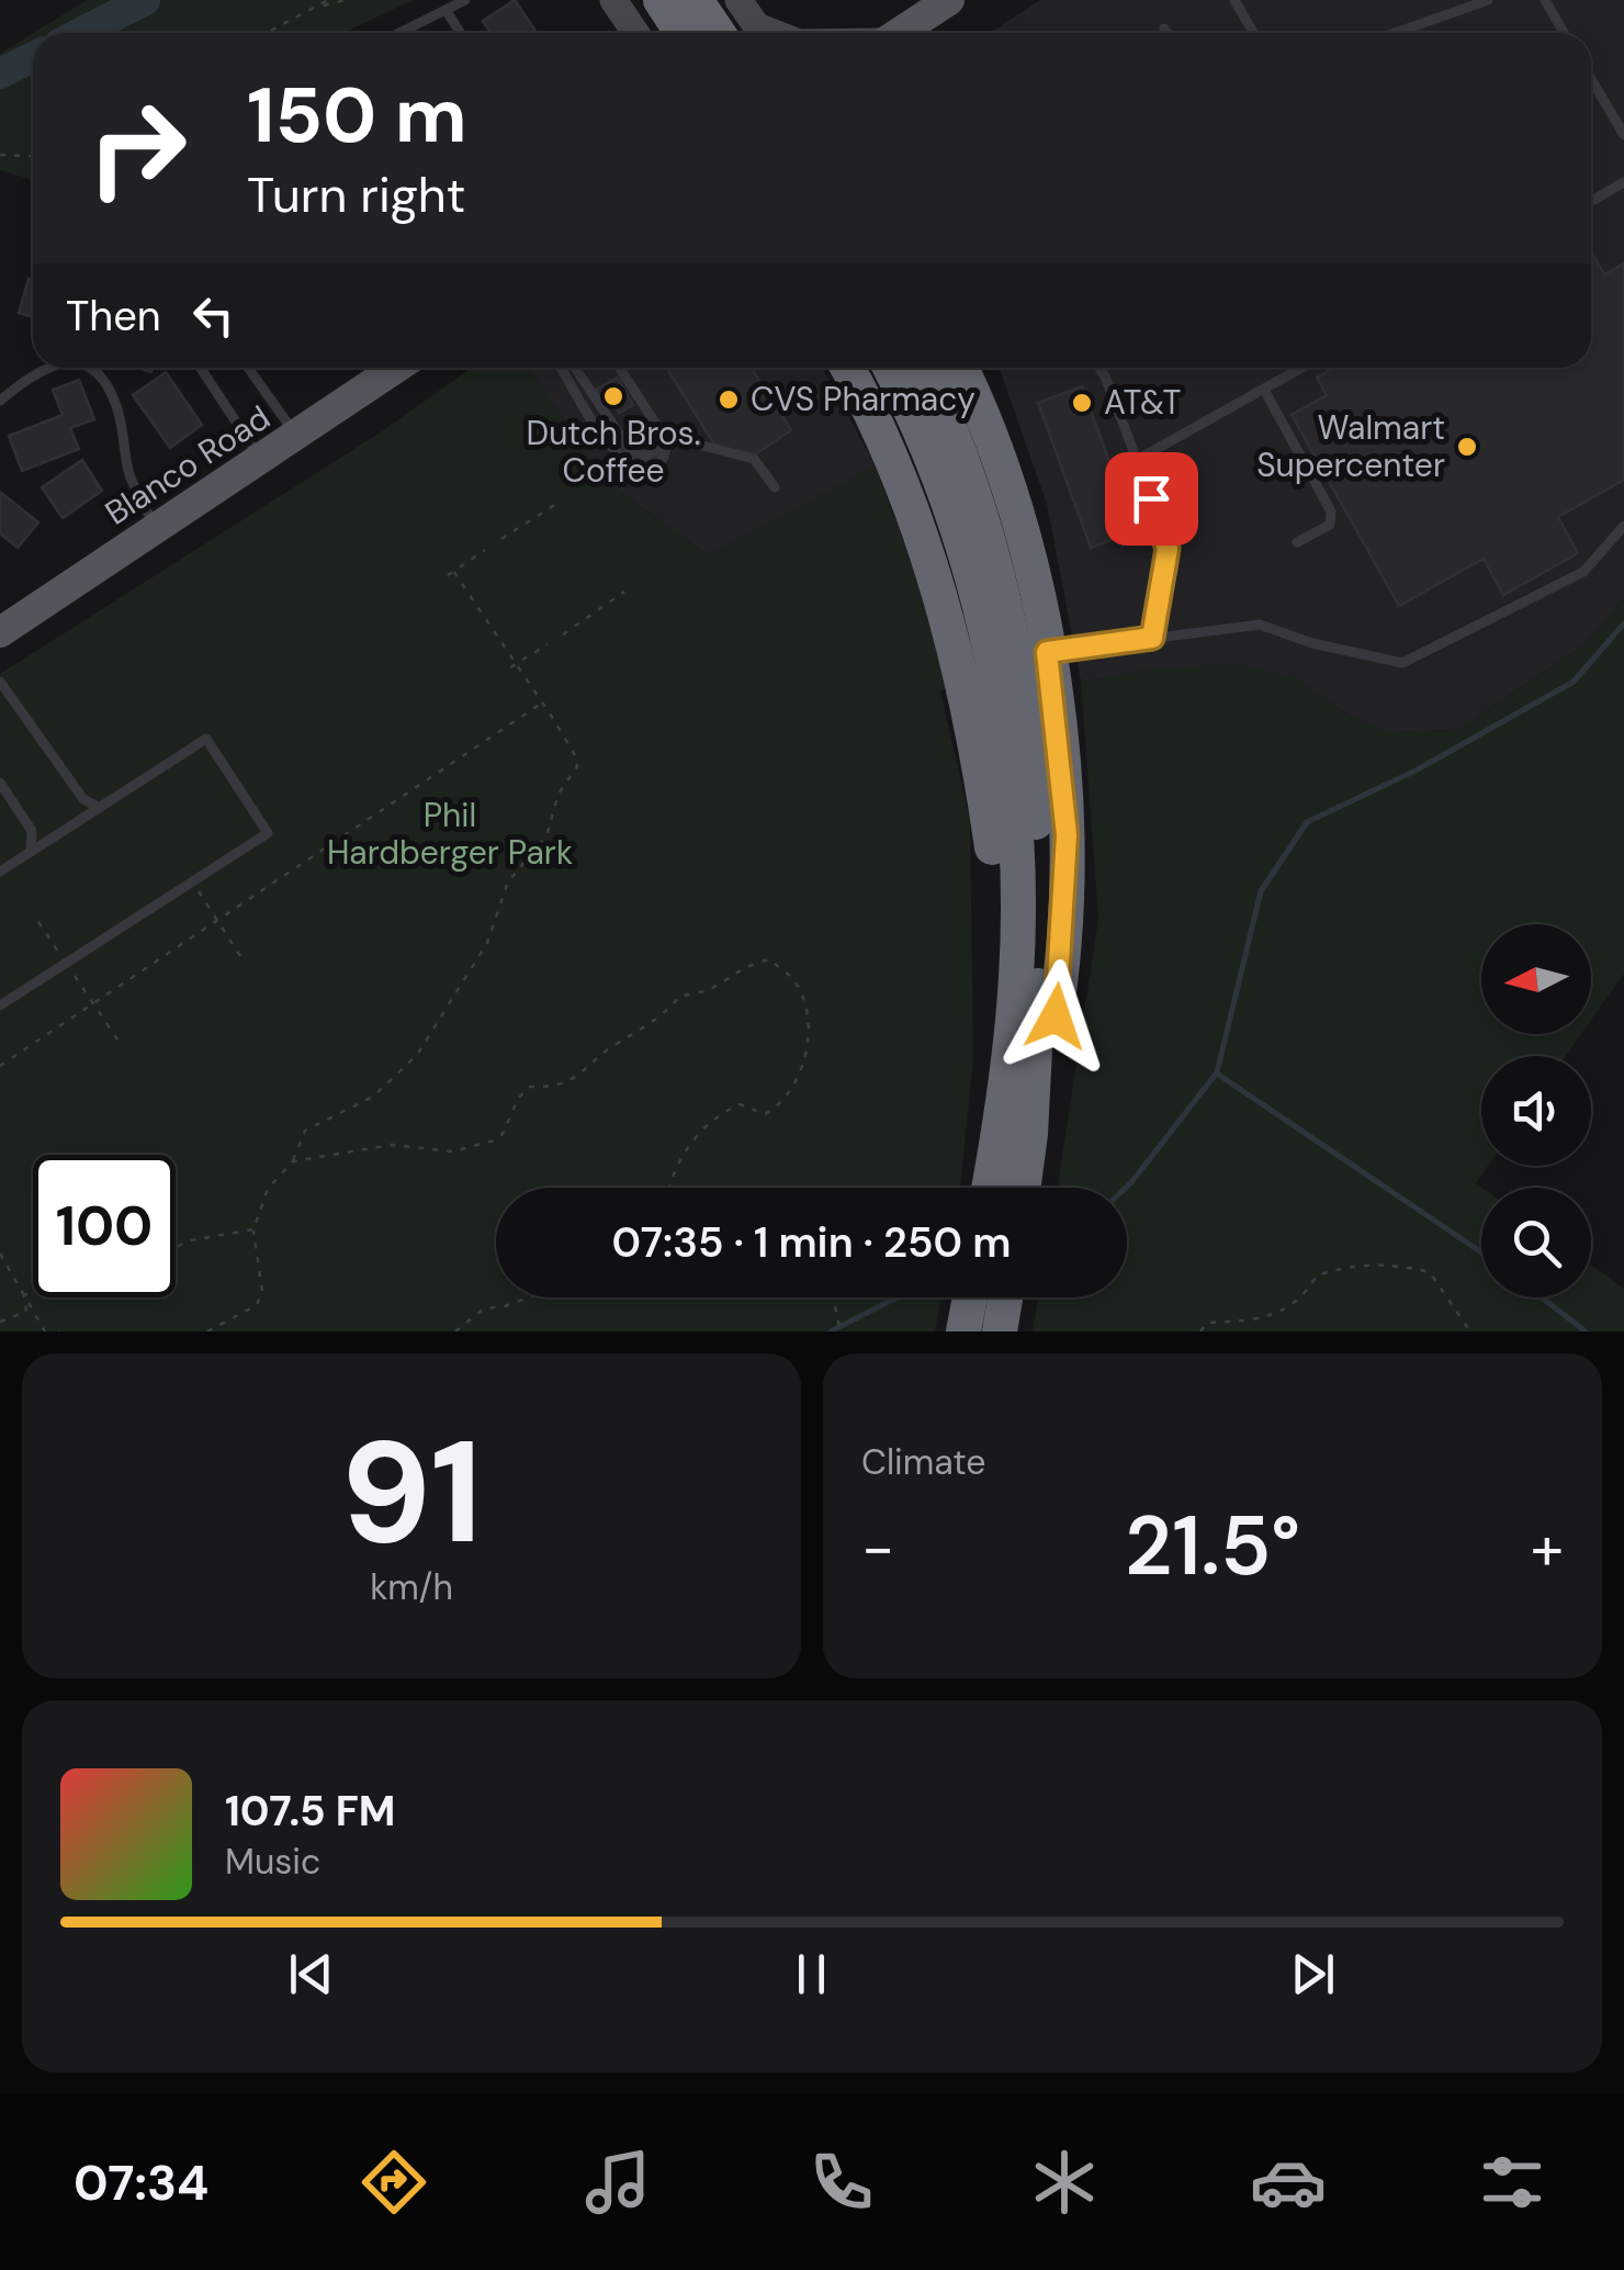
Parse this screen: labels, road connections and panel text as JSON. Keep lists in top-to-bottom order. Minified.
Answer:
{"streets":{"main road":["Blanco Road"]},"parks":["Phil Hardberger Park"],"places":["Dutch Bros. Coffee","CVS Pharmacy","AT&T","Walmart Supercenter"],"north":"left","page":{"turn":["150 m","Turn right"],"then":"Then","limit":"100","trip":"07:35 · 1 min · 250 m","tile":[["91","km/h"],"Climate"],"heat":["−","21.5°","+"],"song":["107.5 FM","Music"],"tabs":"07:34"}}
